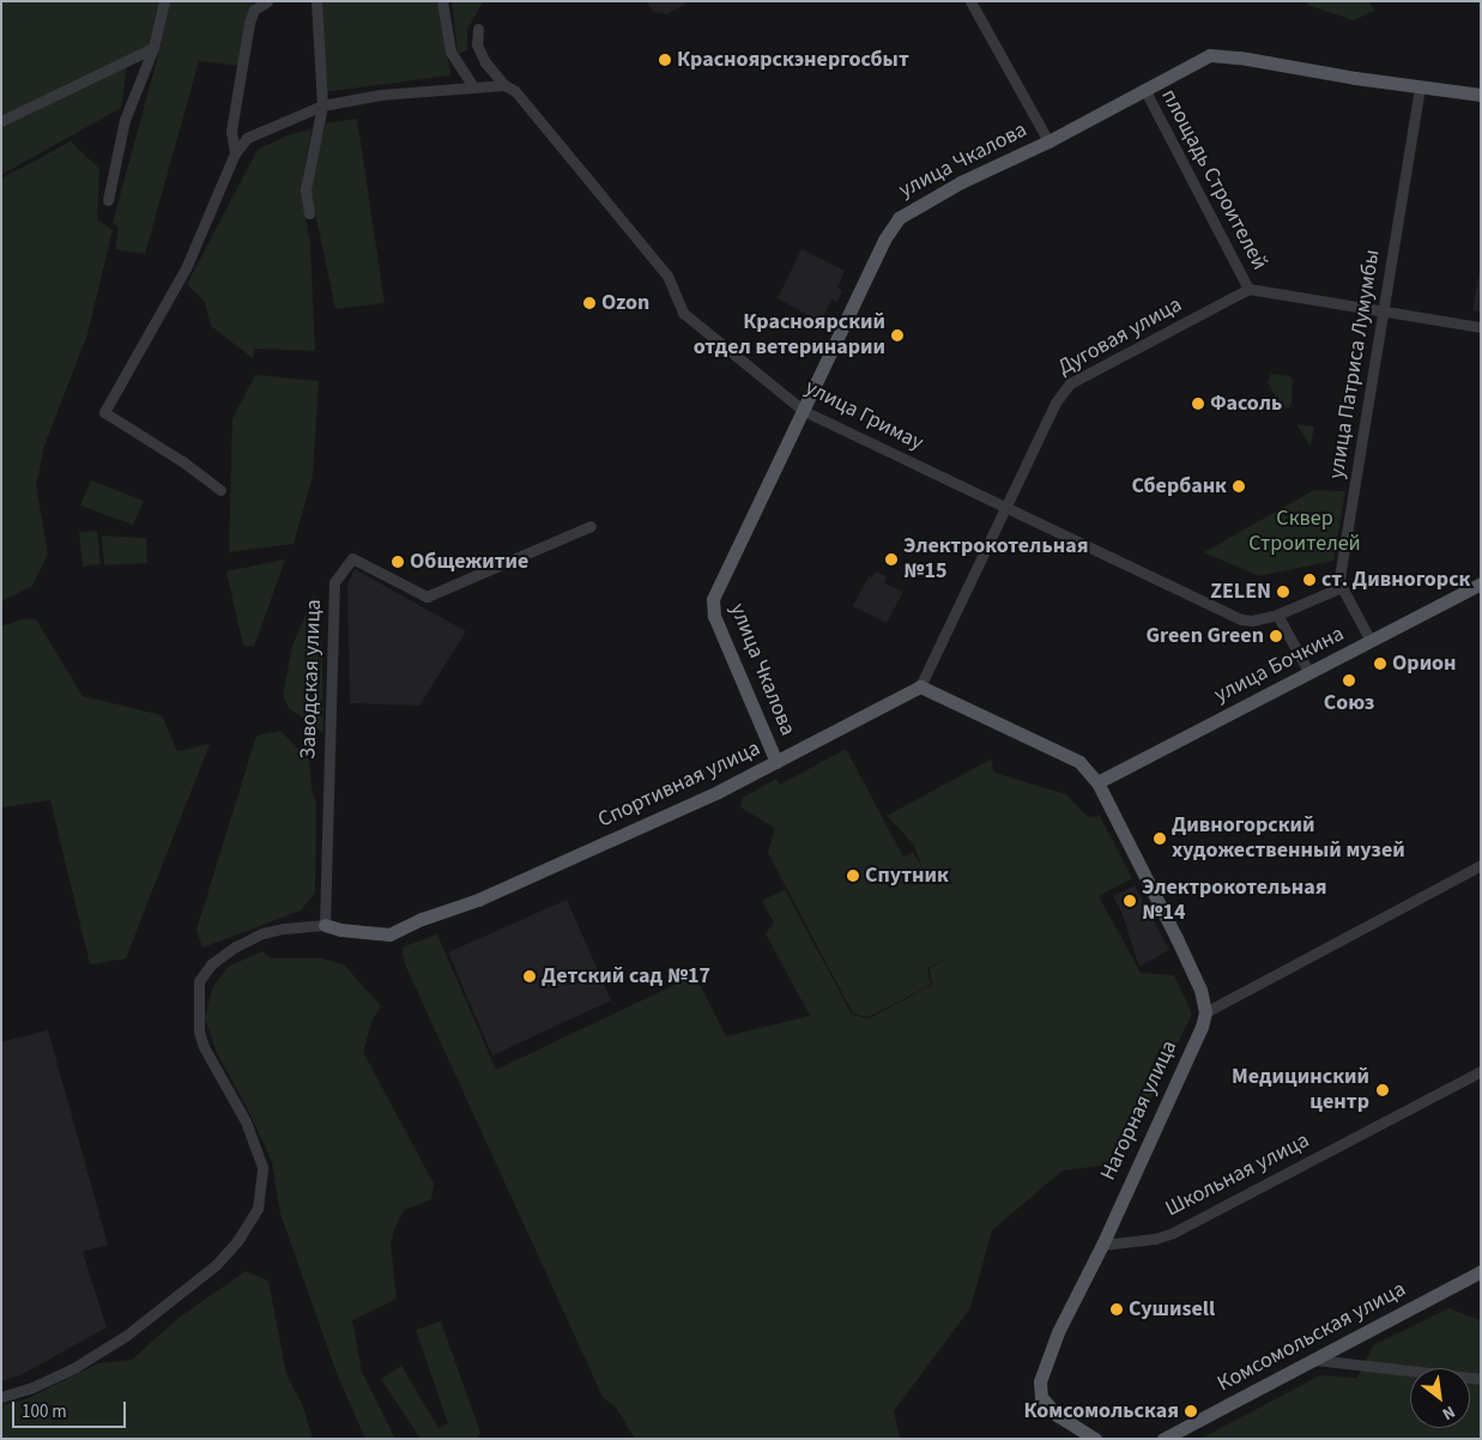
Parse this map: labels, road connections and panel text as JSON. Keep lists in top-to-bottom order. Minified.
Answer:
{"streets":{"main road":["улица Чкалова","улица Бочкина","Спортивная улица","Нагорная улица","Комсомольская улица"],"street":["площадь Строителей","Дуговая улица","улица Патриса Лумумбы","улица Гримау","Заводская улица","Школьная улица"]},"crossings":[["улица Чкалова","площадь Строителей"],["улица Чкалова","улица Патриса Лумумбы"],["улица Чкалова","улица Гримау"],["улица Чкалова","Спортивная улица"],["площадь Строителей","Дуговая улица"],["Дуговая улица","улица Гримау"],["Дуговая улица","Спортивная улица"],["улица Патриса Лумумбы","улица Гримау"],["Заводская улица","Спортивная улица"],["Нагорная улица","Школьная улица"]],"parks":["Сквер Строителей"],"places":["Красноярскэнергосбыт","Ozon","Красноярский отдел ветеринарии","Фасоль","Сбербанк","Электрокотельная №15","Общежитие","ст. Дивногорск","ZELEN","Green Green","Орион","Союз","Дивногорский художественный музей","Спутник","Электрокотельная №14","Детский сад №17","Медицинский центр","Сушиsell","Комсомольская"],"scale_bar":"100 m","north":"bottom right"}
